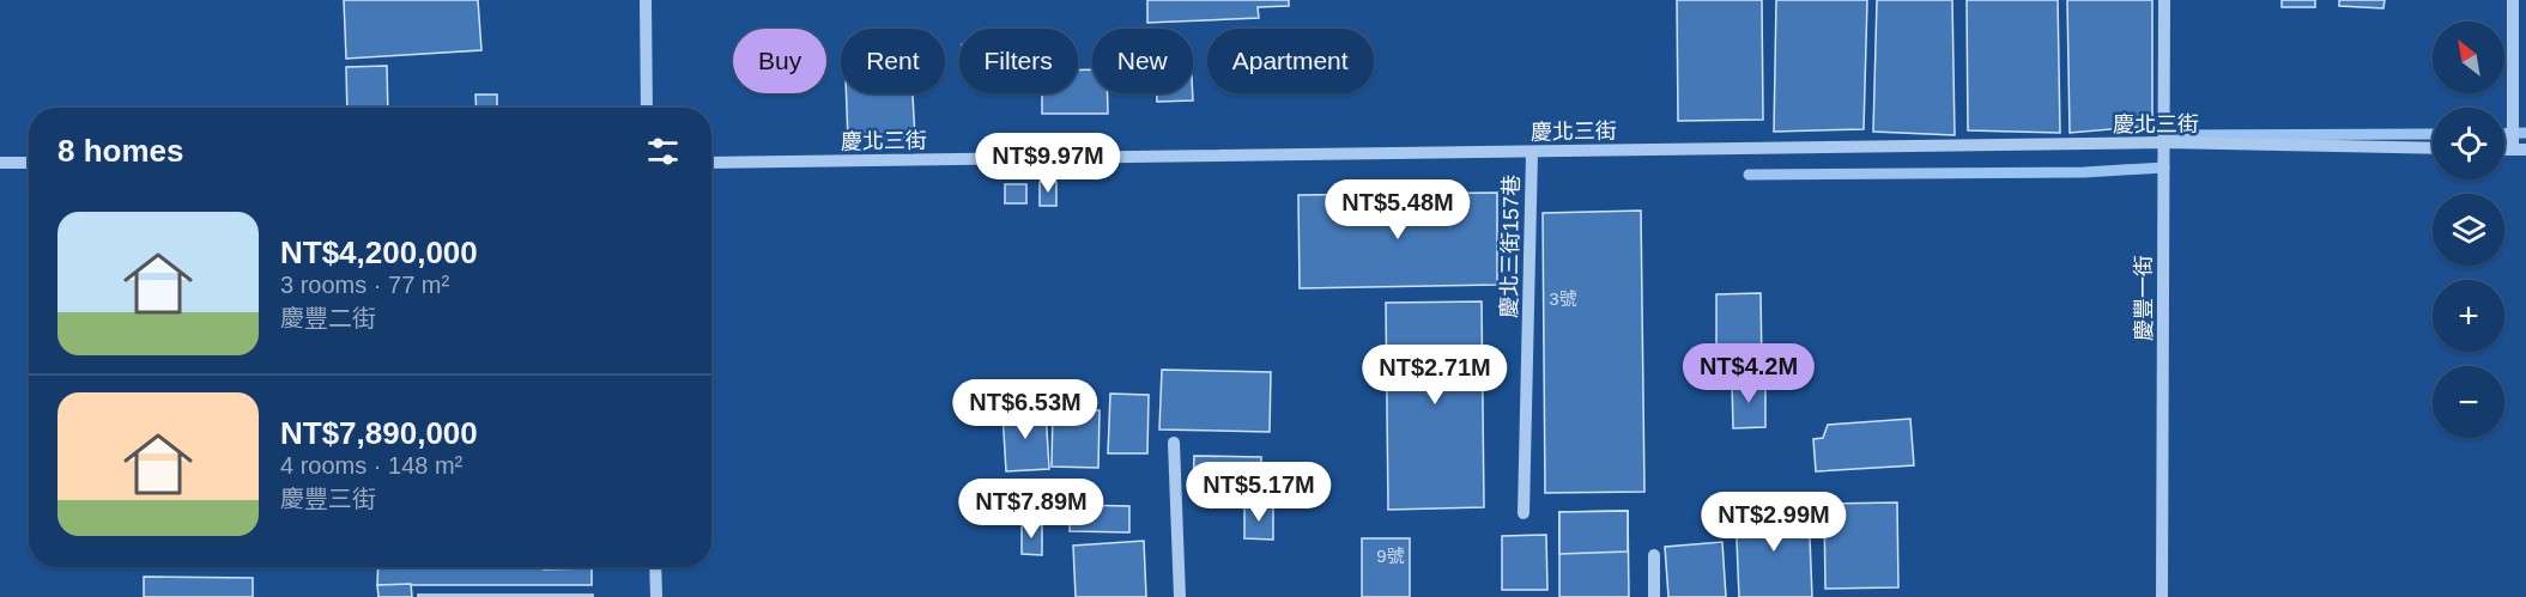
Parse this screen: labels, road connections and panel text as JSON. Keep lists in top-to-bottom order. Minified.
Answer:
{"streets":{"street":["慶北三街","慶北三街157巷","慶豐一街"]},"crossings":[["慶北三街","慶北三街157巷"],["慶北三街","慶豐一街"]],"house_numbers":["3號","9號"],"north":"top left","page":{"map_buttons":["+","−"],"chip":["Buy","Rent","Filters","New","Apartment"],"heading":"8 homes","price":["NT$9.97M","NT$5.48M","NT$4.2M","NT$2.71M","NT$6.53M","NT$5.17M","NT$7.89M","NT$2.99M"],"list":[{"name":"NT$4,200,000","note":"3 rooms · 77 m² · 慶豐二街"},{"name":"NT$7,890,000","note":"4 rooms · 148 m² · 慶豐三街"}]}}
